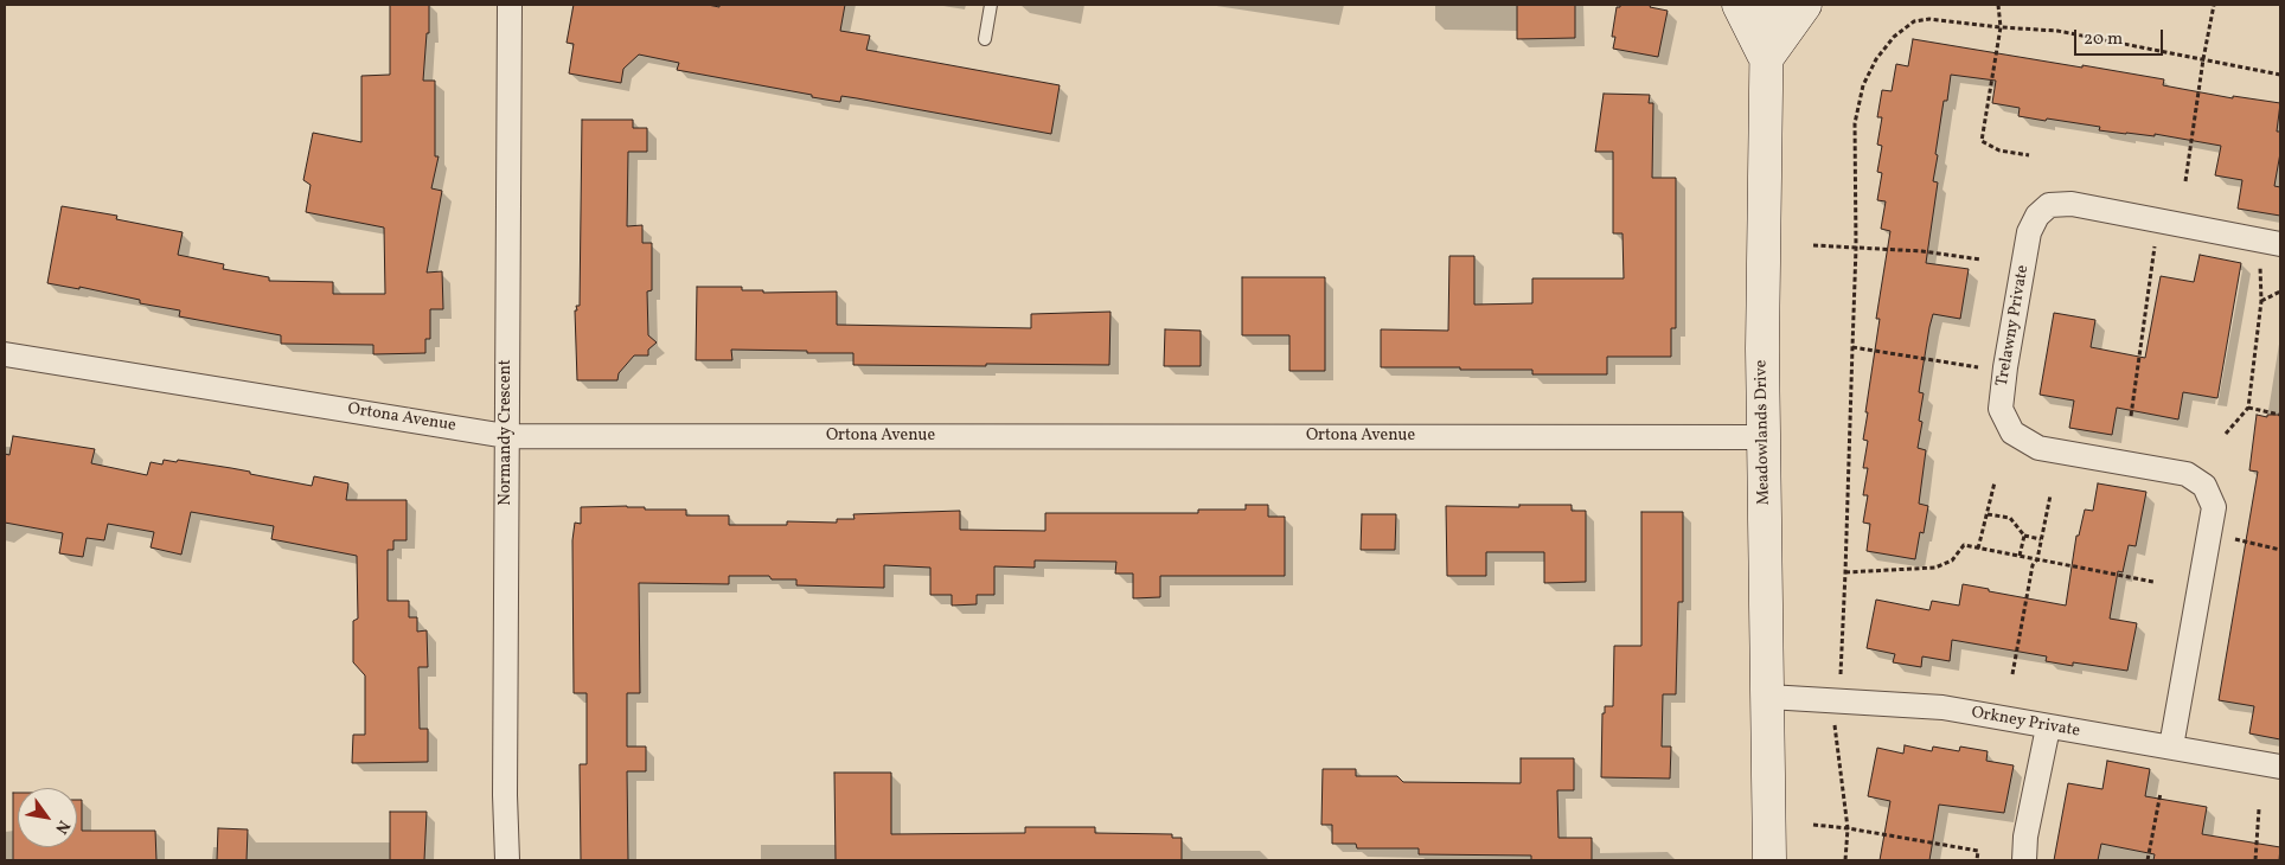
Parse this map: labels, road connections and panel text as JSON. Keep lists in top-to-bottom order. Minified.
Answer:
{"streets":{"main road":["Meadowlands Drive"],"street":["Trelawny Private","Ortona Avenue","Normandy Crescent","Orkney Private"]},"crossings":[["Trelawny Private","Orkney Private"],["Ortona Avenue","Normandy Crescent"],["Ortona Avenue","Meadowlands Drive"],["Meadowlands Drive","Orkney Private"]],"scale_bar":"20 m","north":"bottom right"}
